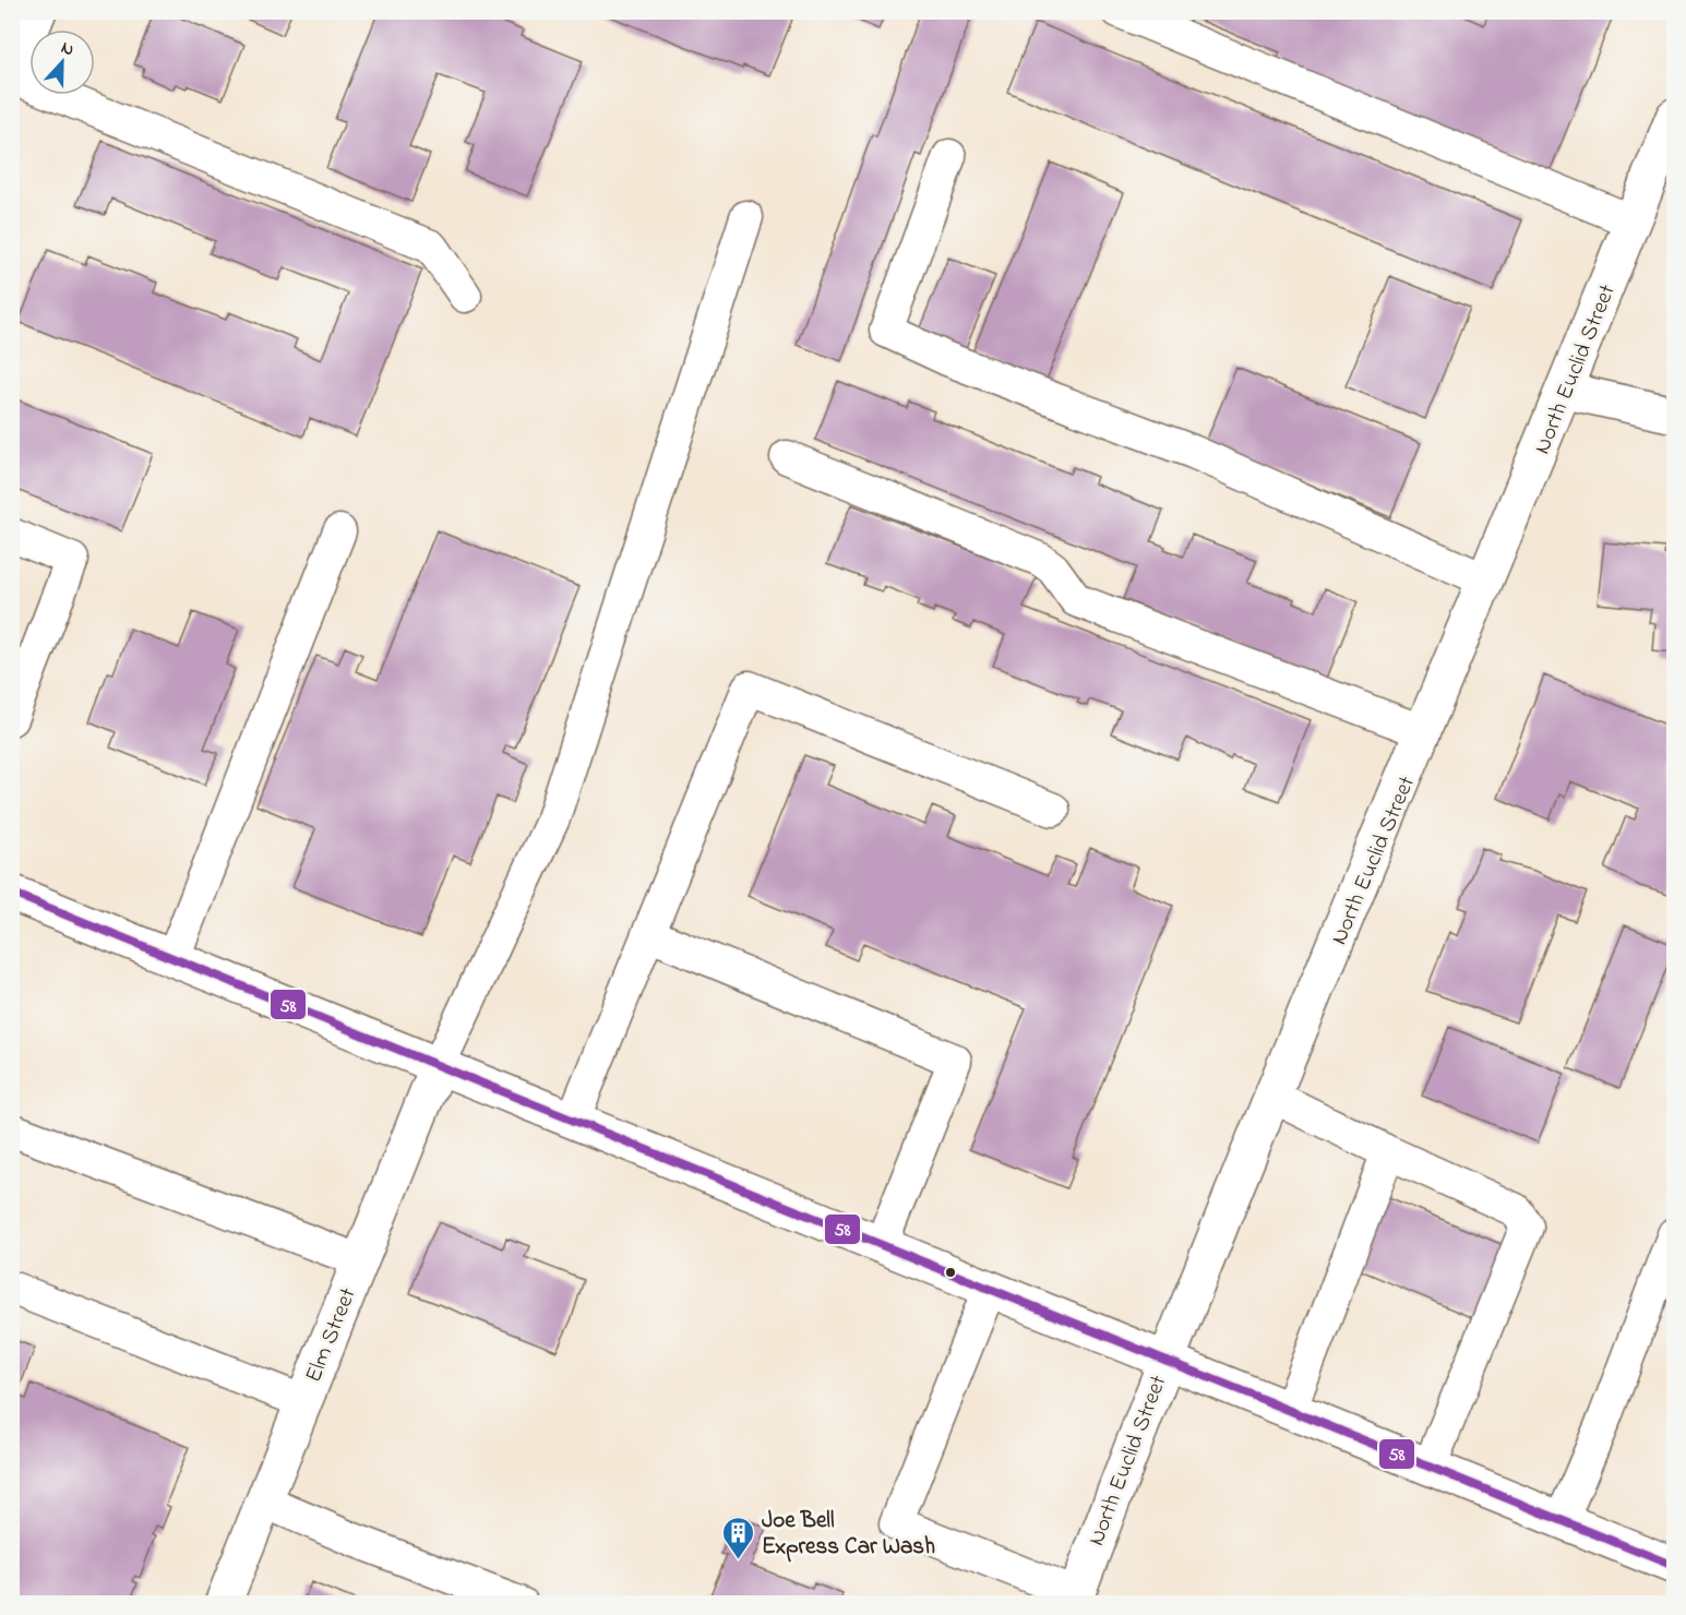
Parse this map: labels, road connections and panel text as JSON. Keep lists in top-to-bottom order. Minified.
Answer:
{"streets":{"street":["North Euclid Street","Elm Street"]},"places":{"building":["Joe Bell Express Car Wash"]},"lines":["transit line 58"],"north":"top"}
